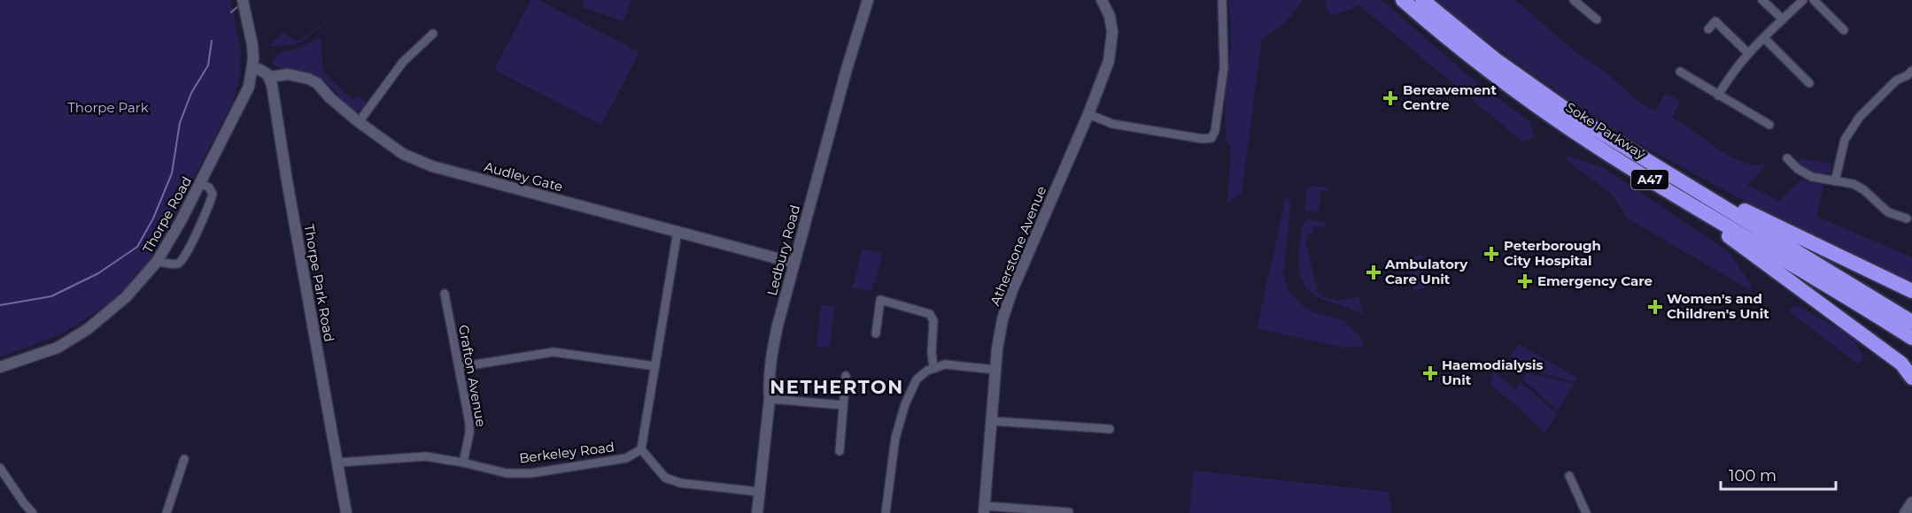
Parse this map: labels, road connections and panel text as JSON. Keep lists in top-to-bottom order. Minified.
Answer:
{"streets":{"highway":["Soke Parkway","A47"],"street":["Audley Gate","Thorpe Road","Atherstone Avenue","Ledbury Road","Thorpe Park Road","Grafton Avenue","Berkeley Road"]},"crossings":[["Soke Parkway","A47"],["Audley Gate","Ledbury Road"],["Audley Gate","Thorpe Park Road"],["Thorpe Park Road","Berkeley Road"],["Grafton Avenue","Berkeley Road"]],"districts":["NETHERTON"],"parks":["Thorpe Park"],"places":{"health":["Bereavement Centre","Peterborough City Hospital","Ambulatory Care Unit","Emergency Care","Women's and Children's Unit","Haemodialysis Unit"]},"scale_bar":"100 m"}
